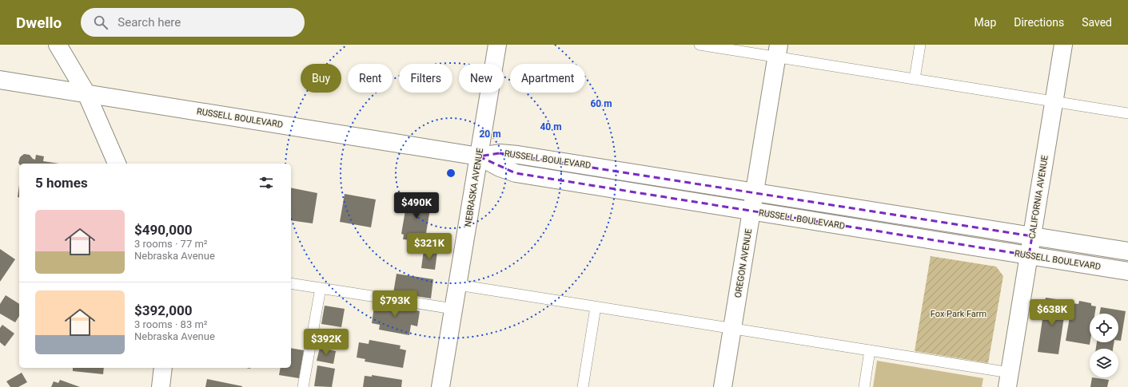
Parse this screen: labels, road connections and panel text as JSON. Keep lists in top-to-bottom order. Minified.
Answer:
{"streets":{"main road":["RUSSELL BOULEVARD","NEBRASKA AVENUE","CALIFORNIA AVENUE","OREGON AVENUE"]},"crossings":[["RUSSELL BOULEVARD","NEBRASKA AVENUE"],["RUSSELL BOULEVARD","CALIFORNIA AVENUE"],["RUSSELL BOULEVARD","OREGON AVENUE"]],"parks":["Fox Park Farm"],"page":{"header":"Dwello","search":"Search here","nav":["Map","Directions","Saved"],"chip":["Buy","Rent","Filters","New","Apartment"],"heading":"5 homes","price":["$490K","$321K","$793K","$638K","$392K"],"list":[{"name":"$490,000","note":"3 rooms · 77 m² · Nebraska Avenue"},{"name":"$392,000","note":"3 rooms · 83 m² · Nebraska Avenue"}]},"rings":["60 m","40 m","20 m"]}
